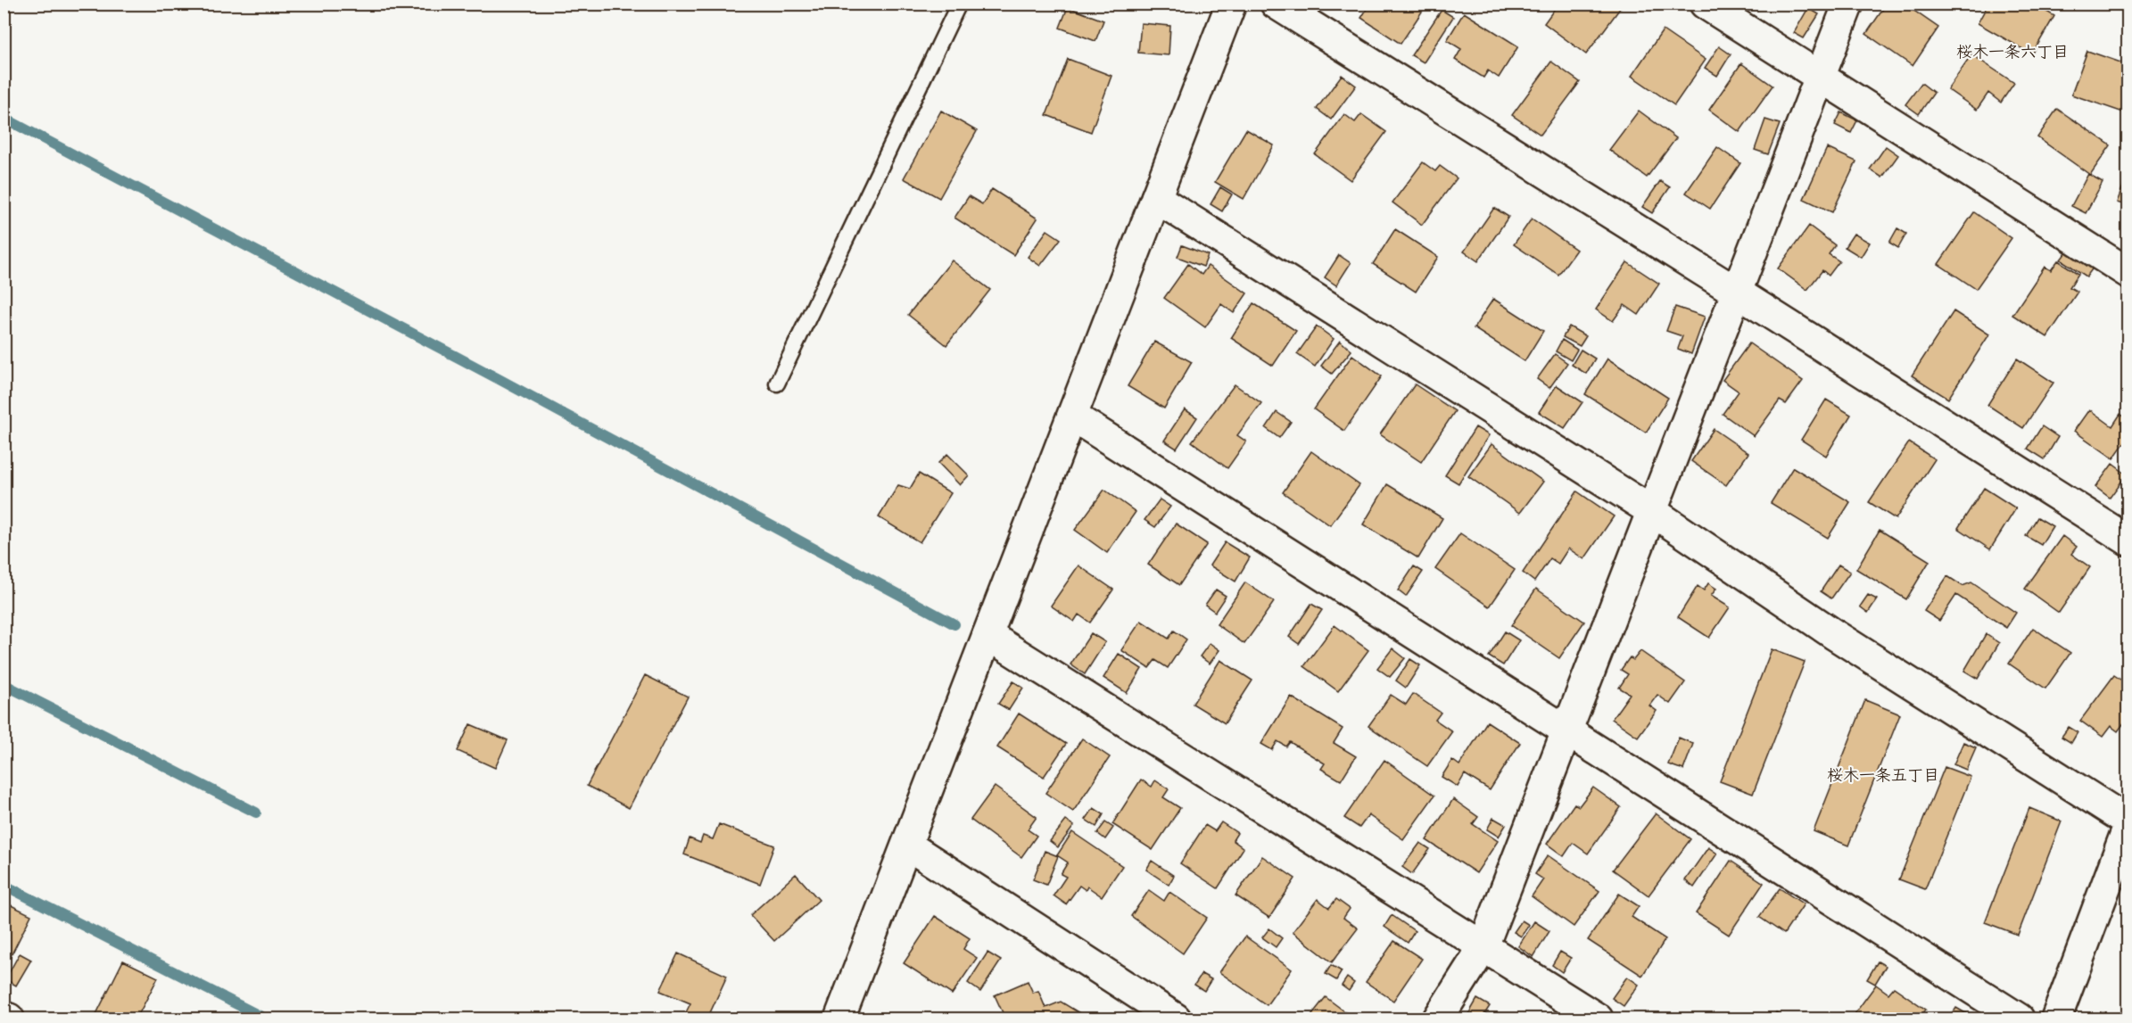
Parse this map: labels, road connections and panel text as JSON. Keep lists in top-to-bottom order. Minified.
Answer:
{"districts":["桜木一条六丁目","桜木一条五丁目"]}
